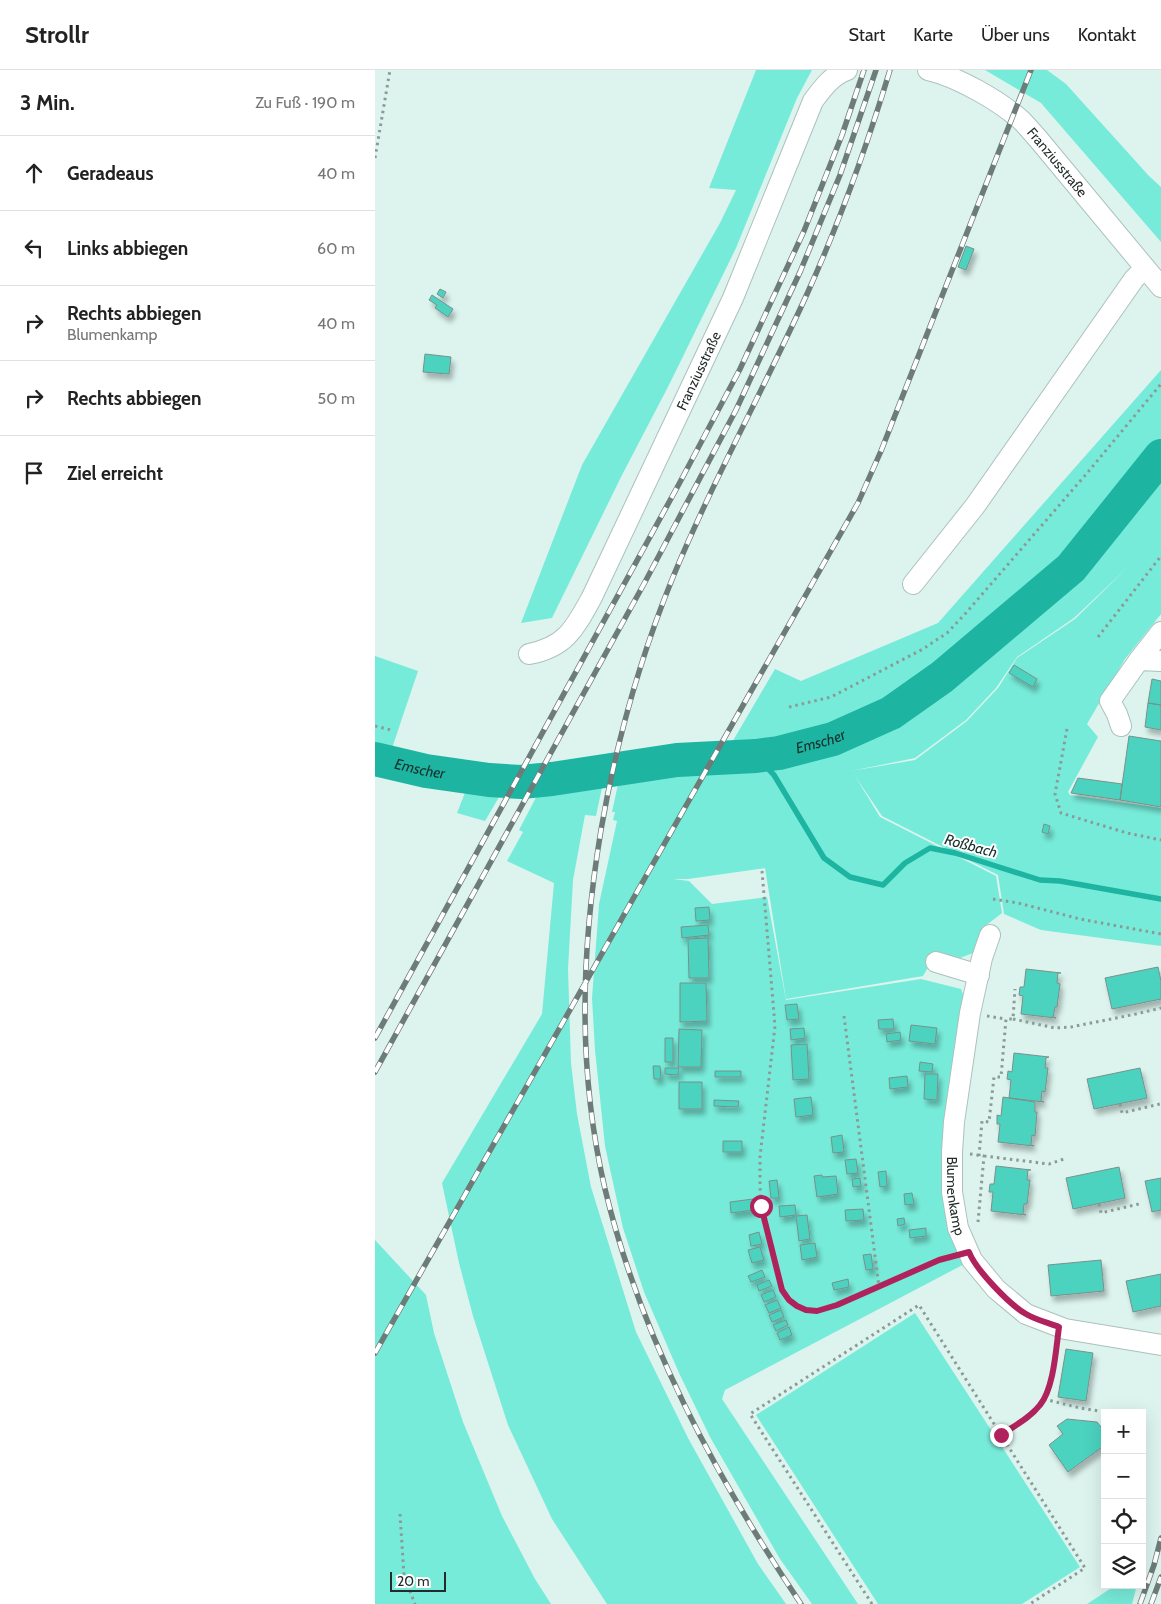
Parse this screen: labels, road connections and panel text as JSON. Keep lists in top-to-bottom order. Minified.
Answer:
{"streets":{"street":["Franziusstraße","Blumenkamp"]},"water":["Emscher","Roßbach"],"scale_bar":"20 m","page":{"header":"Strollr","nav":["Start","Karte","Über uns","Kontakt"],"heading":["3 Min.","Zu Fuß · 190 m"],"list":[["Geradeaus","40 m"],["Links abbiegen","60 m"],["Rechts abbiegen","Blumenkamp","40 m"],["Rechts abbiegen","50 m"],"Ziel erreicht"],"map_buttons":["+","−"],"scale":"20 m"}}
